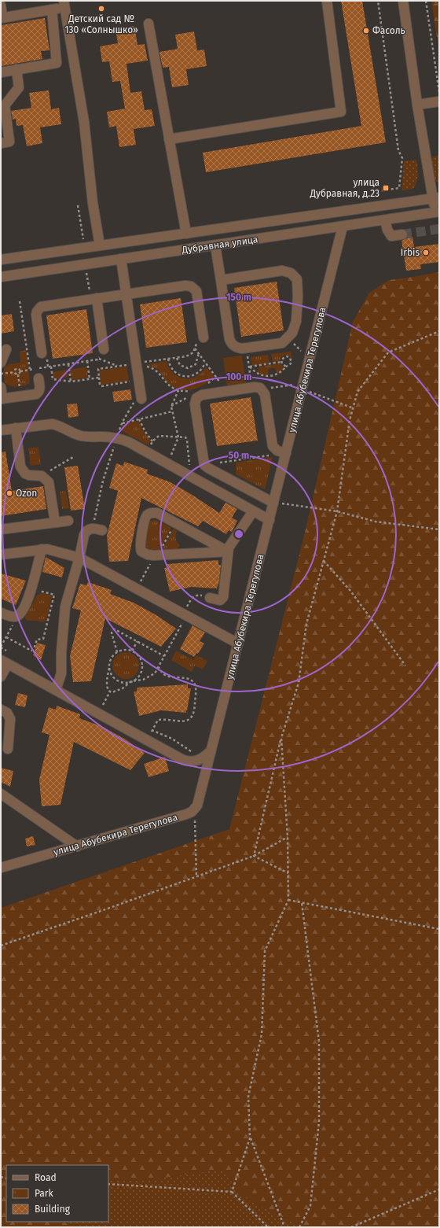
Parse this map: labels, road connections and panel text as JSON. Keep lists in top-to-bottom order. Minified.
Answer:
{"streets":{"street":["Дубравная улица","улица Абубекира Терегулова"]},"crossings":[["Дубравная улица","улица Абубекира Терегулова"]],"places":{"other":["Детский сад № 130 «Солнышко»","Фасоль","Irbis","Ozon"],"transit":["улица Дубравная, д.23"]},"legend":["Road","Park","Building"],"rings":["150 m","100 m","50 m"]}
